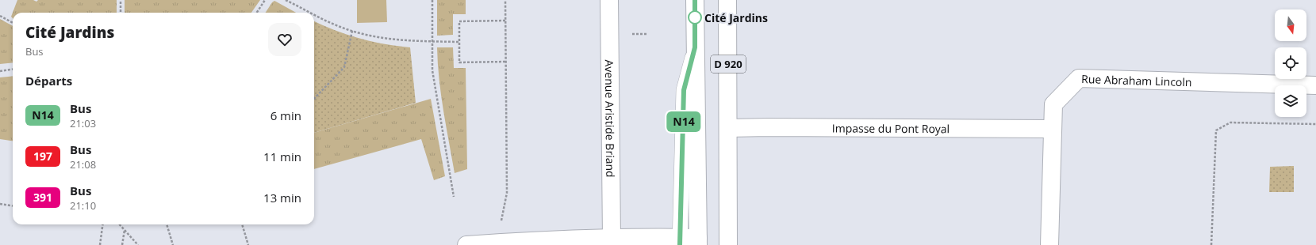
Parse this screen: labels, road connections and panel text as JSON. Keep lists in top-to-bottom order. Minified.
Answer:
{"streets":{"street":["D 920","Rue Abraham Lincoln","Avenue Aristide Briand","Impasse du Pont Royal"]},"crossings":[["D 920","Impasse du Pont Royal"],["Rue Abraham Lincoln","Impasse du Pont Royal"]],"places":["Cité Jardins"],"lines":["bus line N14"],"north":"bottom","page":{"on_map":"N14","heading":[["Cité Jardins","Bus"],"Départs"],"list":[{"mark":"N14","name":"Bus","note":"21:03","value":"6 min"},{"mark":"197","name":"Bus","note":"21:08","value":"11 min"},{"mark":"391","name":"Bus","note":"21:10","value":"13 min"}]}}
